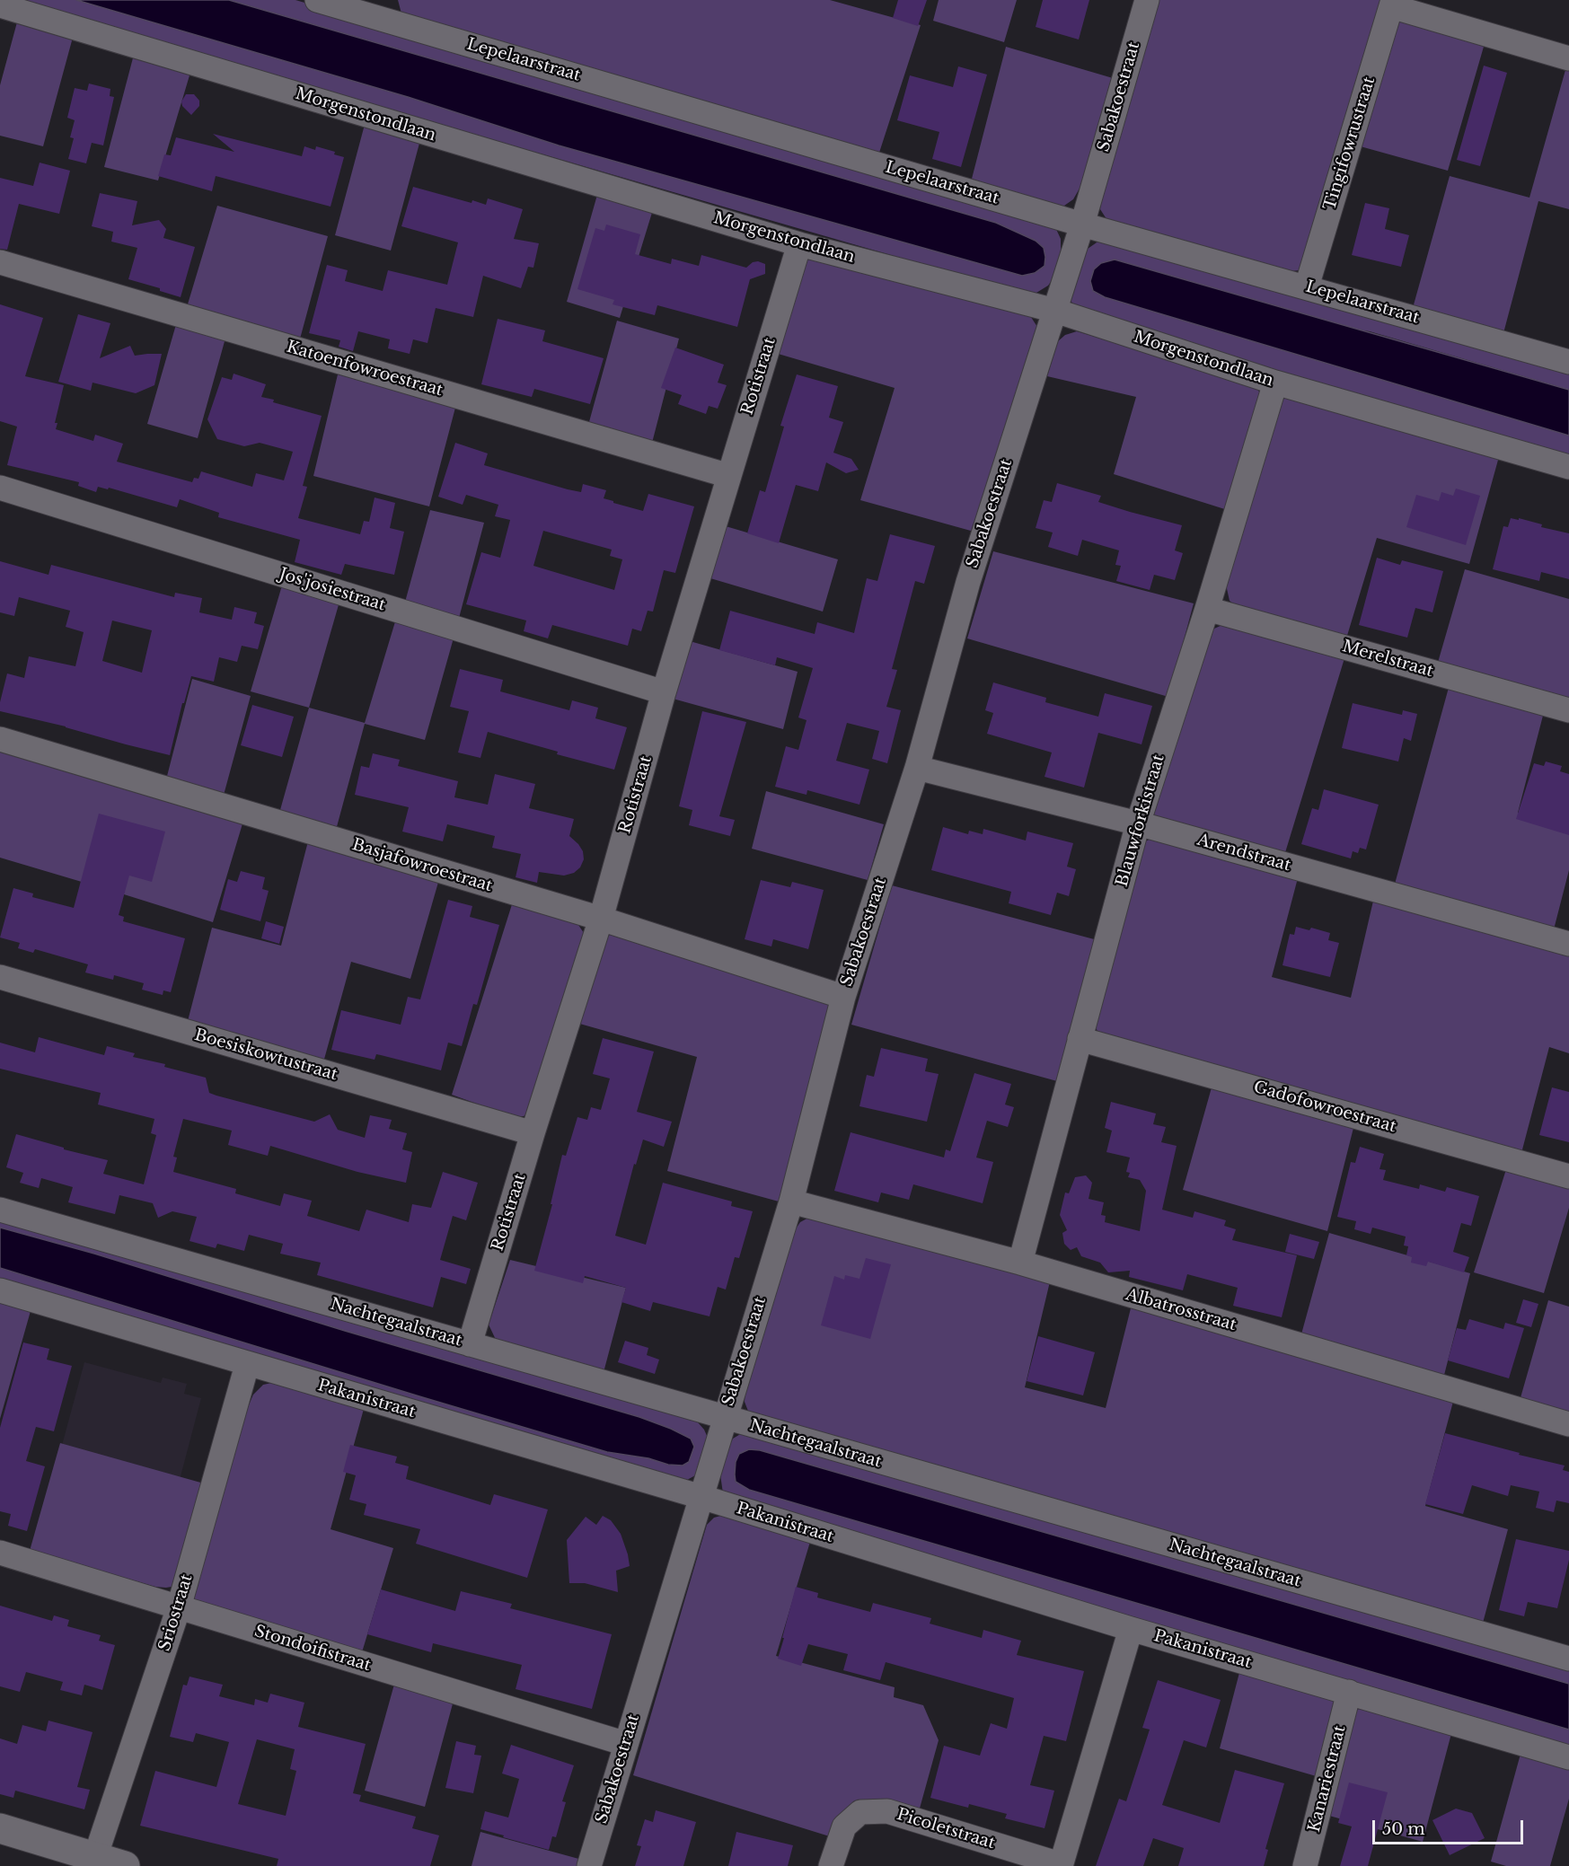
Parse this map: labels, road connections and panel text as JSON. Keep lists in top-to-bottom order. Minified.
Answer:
{"streets":{"street":["Lepelaarstraat","Sabakoestraat","Morgenstondlaan","Tingifowrustraat","Katoenfowroestraat","Rotistraat","Jos'josiestraat","Merelstraat","Blauwforkistraat","Arendstraat","Basjafowroestraat","Boesiskowtustraat","Gadofowroestraat","Albatrosstraat","Nachtegaalstraat","Pakanistraat","Sriostraat","Stondoifistraat","Kanariestraat","Picoletstraat"]},"crossings":[["Lepelaarstraat","Sabakoestraat"],["Lepelaarstraat","Tingifowrustraat"],["Sabakoestraat","Morgenstondlaan"],["Sabakoestraat","Arendstraat"],["Sabakoestraat","Basjafowroestraat"],["Sabakoestraat","Albatrosstraat"],["Sabakoestraat","Nachtegaalstraat"],["Sabakoestraat","Pakanistraat"],["Sabakoestraat","Stondoifistraat"],["Morgenstondlaan","Rotistraat"],["Morgenstondlaan","Blauwforkistraat"],["Katoenfowroestraat","Rotistraat"],["Rotistraat","Jos'josiestraat"],["Rotistraat","Basjafowroestraat"],["Rotistraat","Boesiskowtustraat"],["Rotistraat","Nachtegaalstraat"],["Merelstraat","Blauwforkistraat"],["Blauwforkistraat","Arendstraat"],["Blauwforkistraat","Gadofowroestraat"],["Blauwforkistraat","Albatrosstraat"],["Pakanistraat","Sriostraat"],["Pakanistraat","Kanariestraat"],["Pakanistraat","Picoletstraat"],["Sriostraat","Stondoifistraat"]],"scale_bar":"50 m"}
